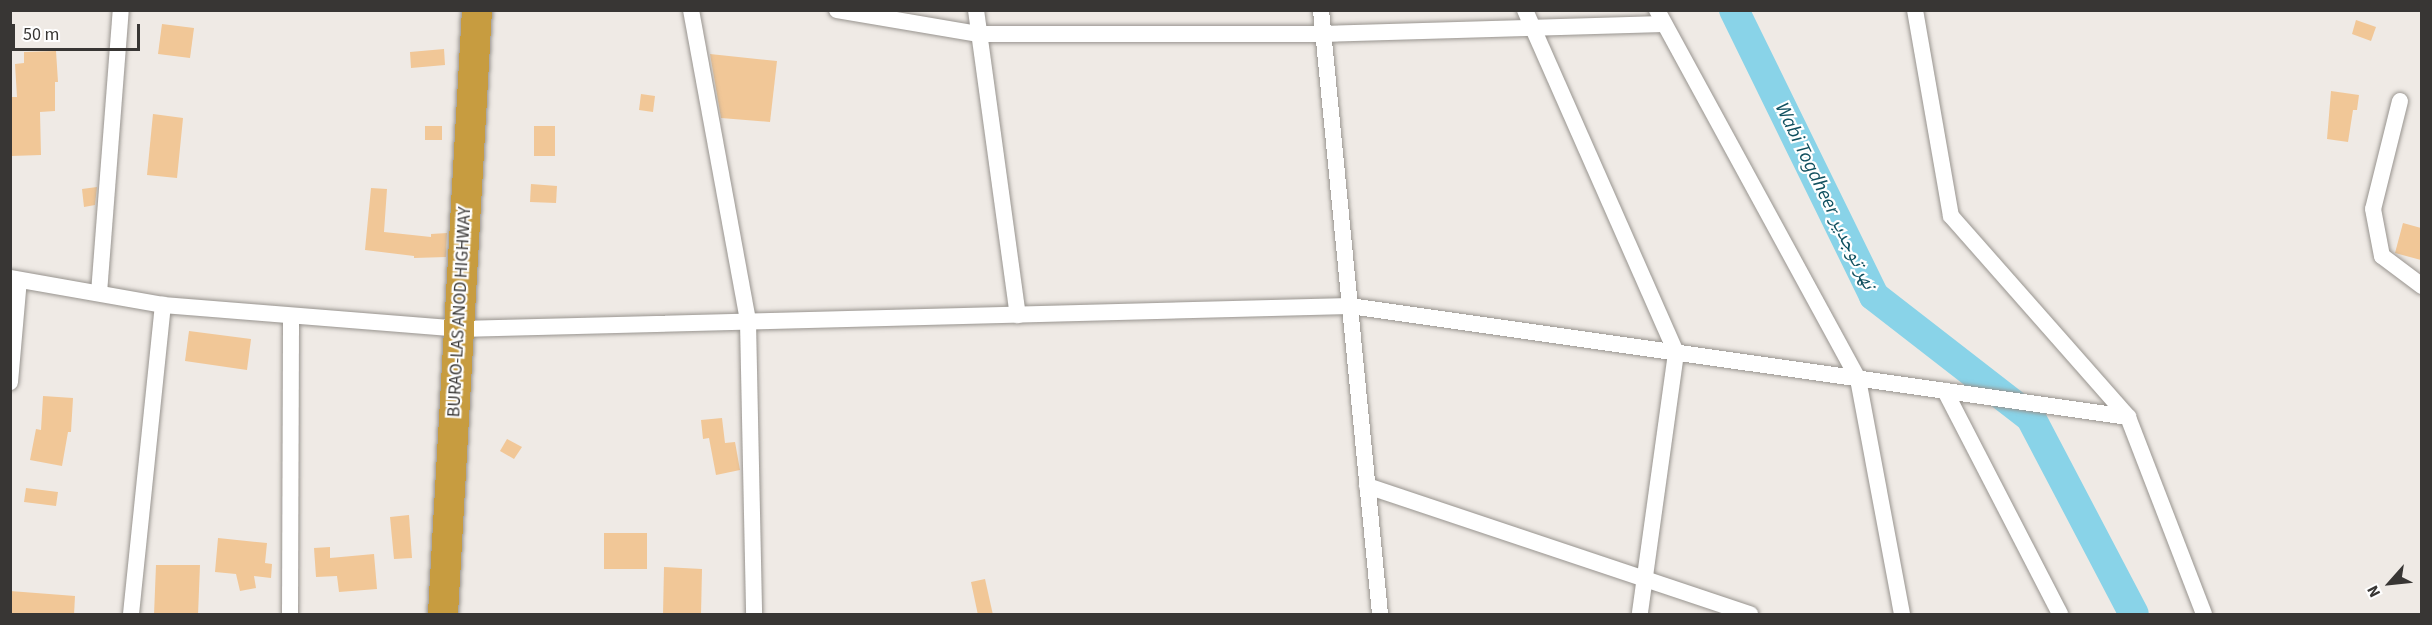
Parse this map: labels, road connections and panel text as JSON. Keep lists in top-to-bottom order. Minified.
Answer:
{"streets":{"highway":["BURAO-LAS ANOD HIGHWAY"]},"water":["Wabi Togdheer نهر توجدير"],"scale_bar":"50 m","north":"bottom left"}
